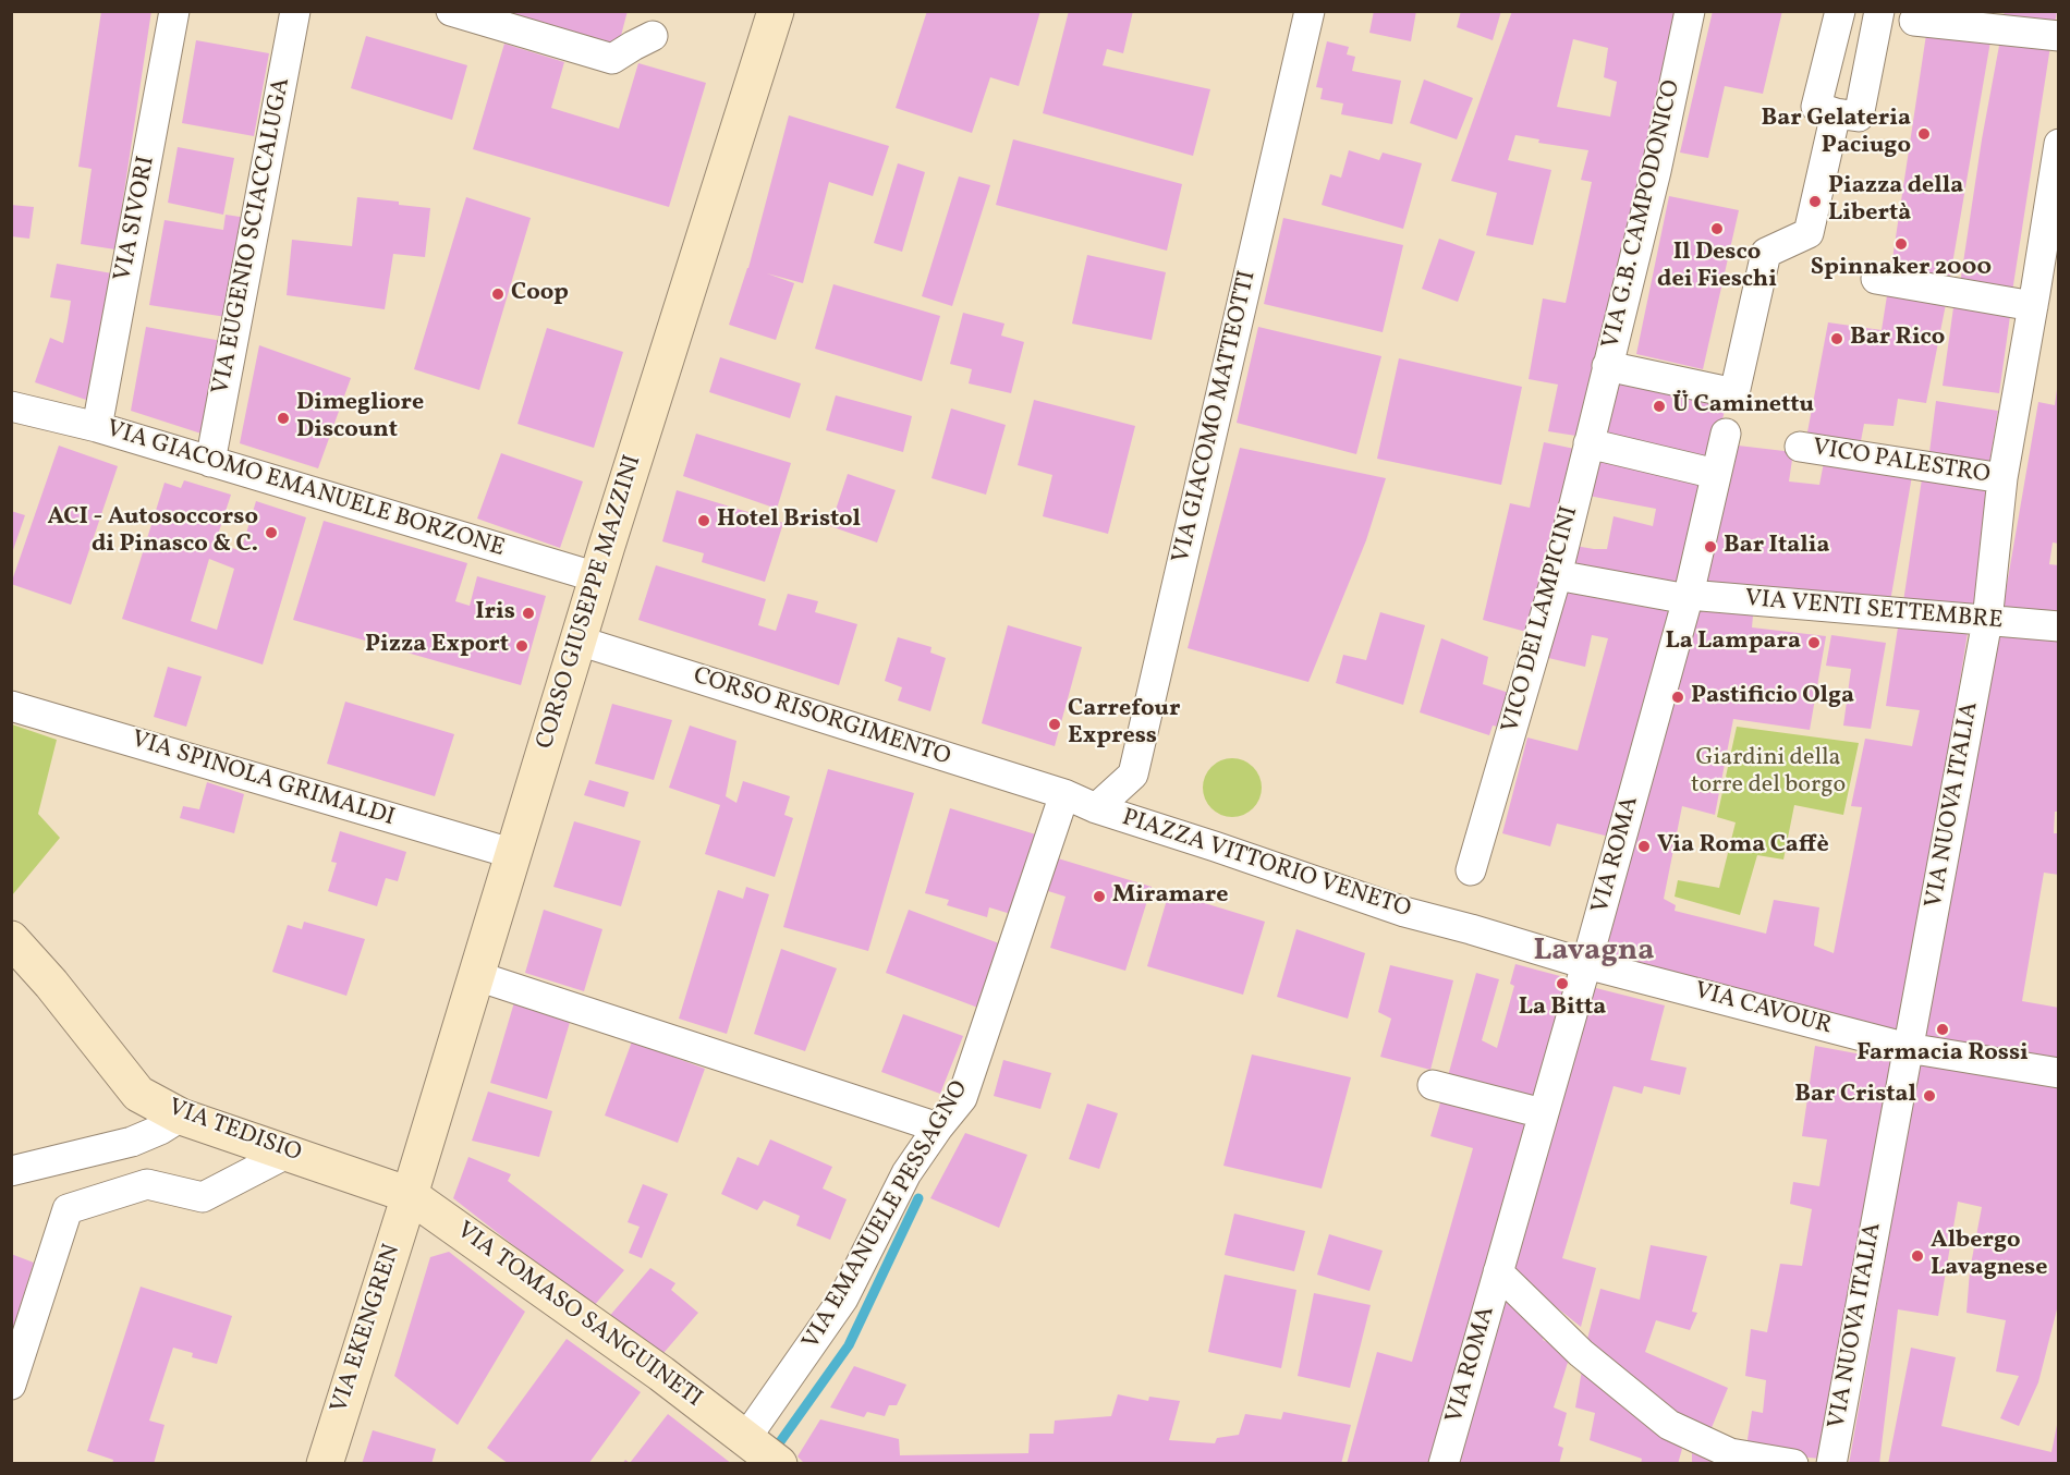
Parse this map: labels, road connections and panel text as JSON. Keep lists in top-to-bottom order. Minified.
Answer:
{"streets":{"street":["VIA G.B. CAMPODONICO","VIA SIVORI","VIA EUGENIO SCIACCALUGA","VIA GIACOMO MATTEOTTI","VICO PALESTRO","VIA GIACOMO EMANUELE BORZONE","CORSO GIUSEPPE MAZZINI","VIA VENTI SETTEMBRE","VICO DEI LAMPICINI","CORSO RISORGIMENTO","VIA SPINOLA GRIMALDI","VIA NUOVA ITALIA","VIA ROMA","PIAZZA VITTORIO VENETO","VIA CAVOUR","VIA TEDISIO","VIA EMANUELE PESSAGNO","VIA TOMASO SANGUINETI","VIA EKENGREN"]},"crossings":[["VIA G.B. CAMPODONICO","VICO DEI LAMPICINI"],["VIA SIVORI","VIA GIACOMO EMANUELE BORZONE"],["VIA EUGENIO SCIACCALUGA","VIA GIACOMO EMANUELE BORZONE"],["VIA GIACOMO MATTEOTTI","PIAZZA VITTORIO VENETO"],["VICO PALESTRO","VIA NUOVA ITALIA"],["VIA GIACOMO EMANUELE BORZONE","CORSO GIUSEPPE MAZZINI"],["CORSO GIUSEPPE MAZZINI","CORSO RISORGIMENTO"],["CORSO GIUSEPPE MAZZINI","VIA SPINOLA GRIMALDI"],["CORSO GIUSEPPE MAZZINI","VIA TEDISIO"],["CORSO GIUSEPPE MAZZINI","VIA TOMASO SANGUINETI"],["CORSO GIUSEPPE MAZZINI","VIA EKENGREN"],["VIA VENTI SETTEMBRE","VICO DEI LAMPICINI"],["VIA VENTI SETTEMBRE","VIA NUOVA ITALIA"],["VIA VENTI SETTEMBRE","VIA ROMA"],["CORSO RISORGIMENTO","PIAZZA VITTORIO VENETO"],["CORSO RISORGIMENTO","VIA EMANUELE PESSAGNO"],["VIA NUOVA ITALIA","VIA CAVOUR"],["VIA ROMA","VIA CAVOUR"],["PIAZZA VITTORIO VENETO","VIA CAVOUR"],["PIAZZA VITTORIO VENETO","VIA EMANUELE PESSAGNO"],["VIA TEDISIO","VIA TOMASO SANGUINETI"],["VIA TEDISIO","VIA EKENGREN"],["VIA EMANUELE PESSAGNO","VIA TOMASO SANGUINETI"],["VIA TOMASO SANGUINETI","VIA EKENGREN"]],"districts":["Lavagna"],"parks":["Giardini della torre del borgo"],"places":["Bar Gelateria Paciugo","Piazza della Libertà","Il Desco dei Fieschi","Spinnaker 2000","Coop","Bar Rico","Ü Caminettu","Dimegliore Discount","Hotel Bristol","ACI - Autosoccorso di Pinasco & C.","Bar Italia","Iris","La Lampara","Pizza Export","Pastificio Olga","Carrefour Express","Via Roma Caffè","Miramare","La Bitta","Farmacia Rossi","Bar Cristal","Albergo Lavagnese"]}
